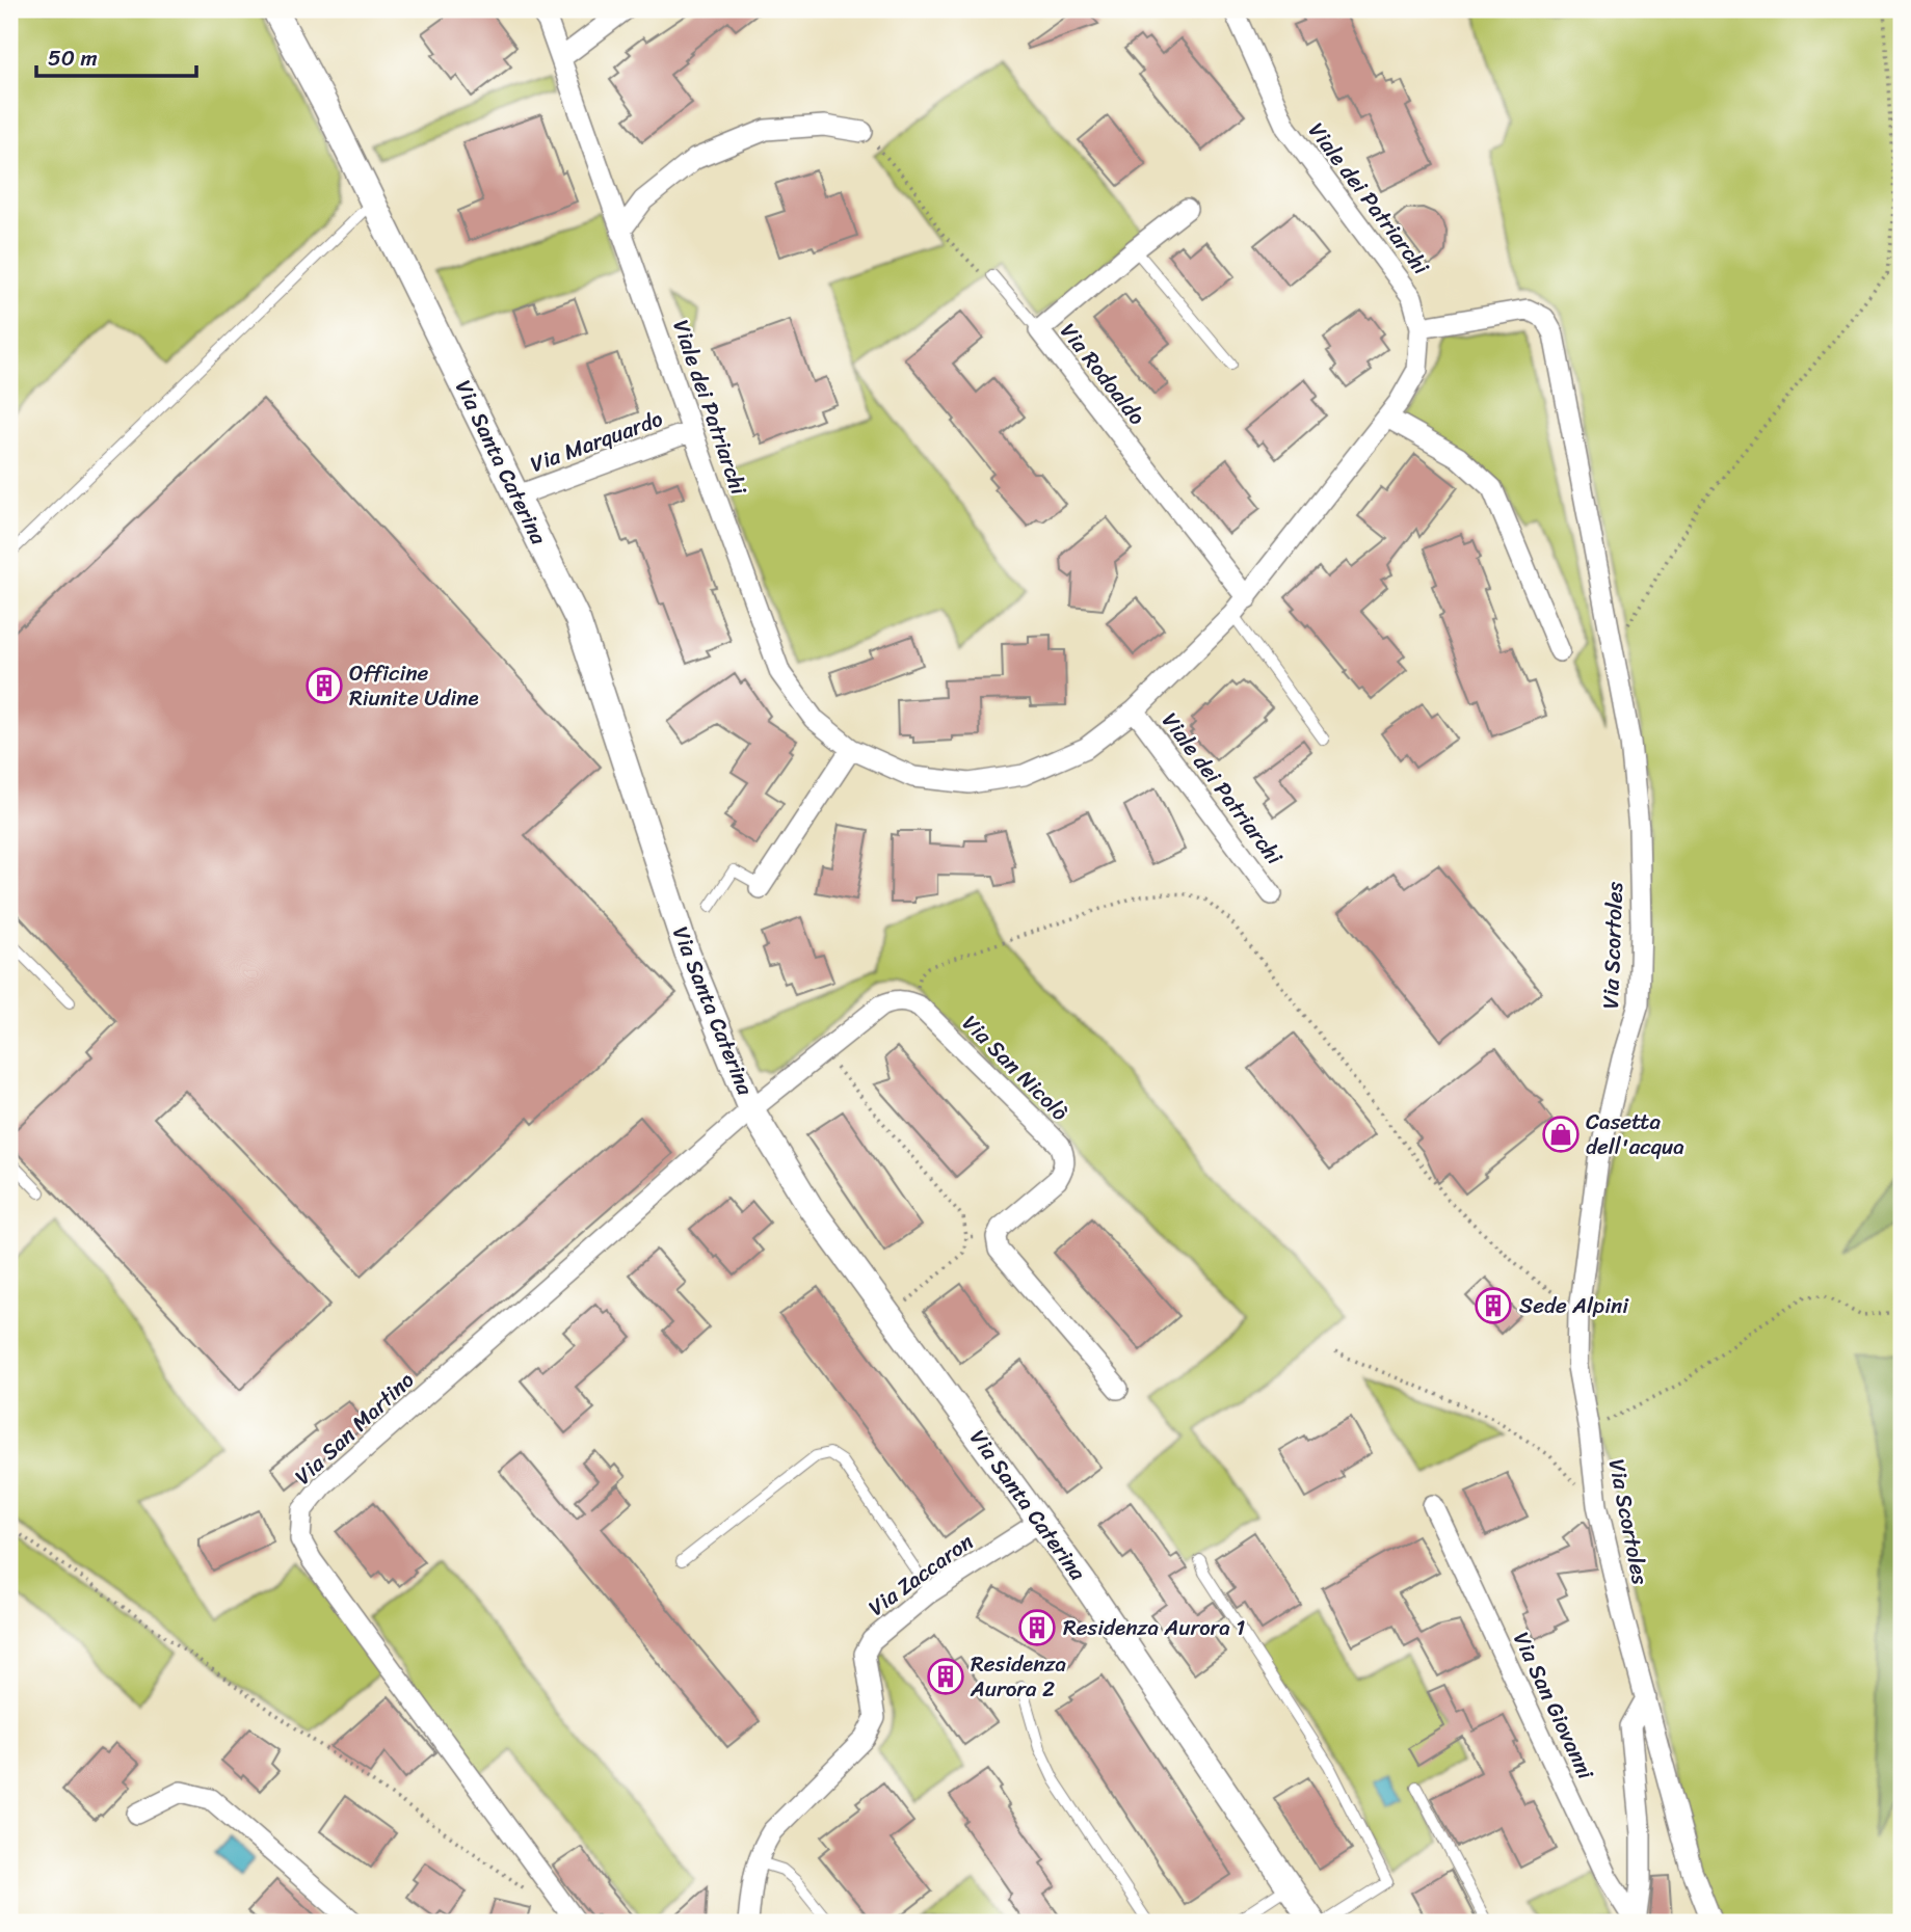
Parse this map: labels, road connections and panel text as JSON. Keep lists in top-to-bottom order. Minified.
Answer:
{"streets":{"street":["Viale dei Patriarchi","Via Rodoaldo","Via Marquardo","Via Santa Caterina","Via Scortoles","Via San Nicolò","Via San Martino","Via Zaccaron","Via San Giovanni"]},"crossings":[["Viale dei Patriarchi","Via Rodoaldo"],["Viale dei Patriarchi","Via Marquardo"],["Viale dei Patriarchi","Via Scortoles"],["Via Marquardo","Via Santa Caterina"],["Via Santa Caterina","Via San Martino"],["Via Santa Caterina","Via Zaccaron"],["Via Scortoles","Via San Giovanni"]],"places":{"building":["Officine Riunite Udine","Sede Alpini","Residenza Aurora 1","Residenza Aurora 2"],"shop":["Casetta dell'acqua"]},"scale_bar":"50 m"}
